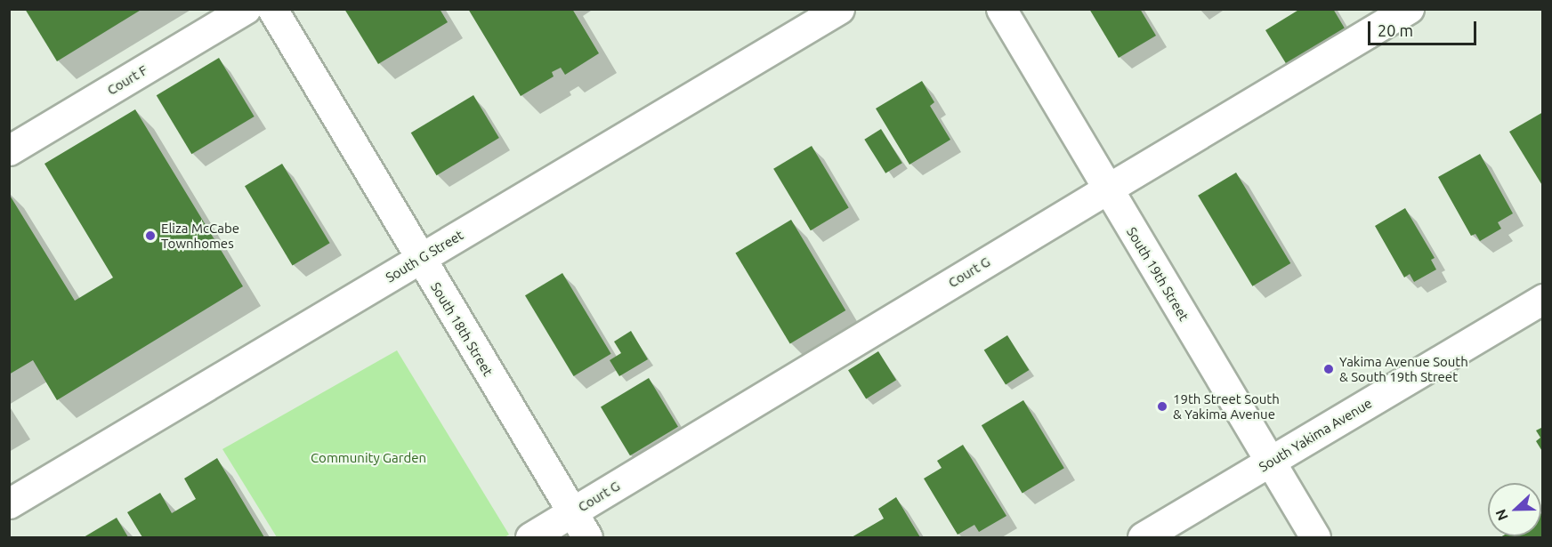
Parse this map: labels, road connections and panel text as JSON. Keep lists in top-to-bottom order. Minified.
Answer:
{"streets":{"street":["Court F","South G Street","Court G","South 19th Street","South 18th Street","South Yakima Avenue"]},"crossings":[["South G Street","South 18th Street"],["Court G","South 19th Street"],["Court G","South 18th Street"],["South 19th Street","South Yakima Avenue"]],"parks":["Community Garden"],"places":["Eliza McCabe Townhomes","Yakima Avenue South & South 19th Street","19th Street South & Yakima Avenue"],"scale_bar":"20 m","north":"left"}
